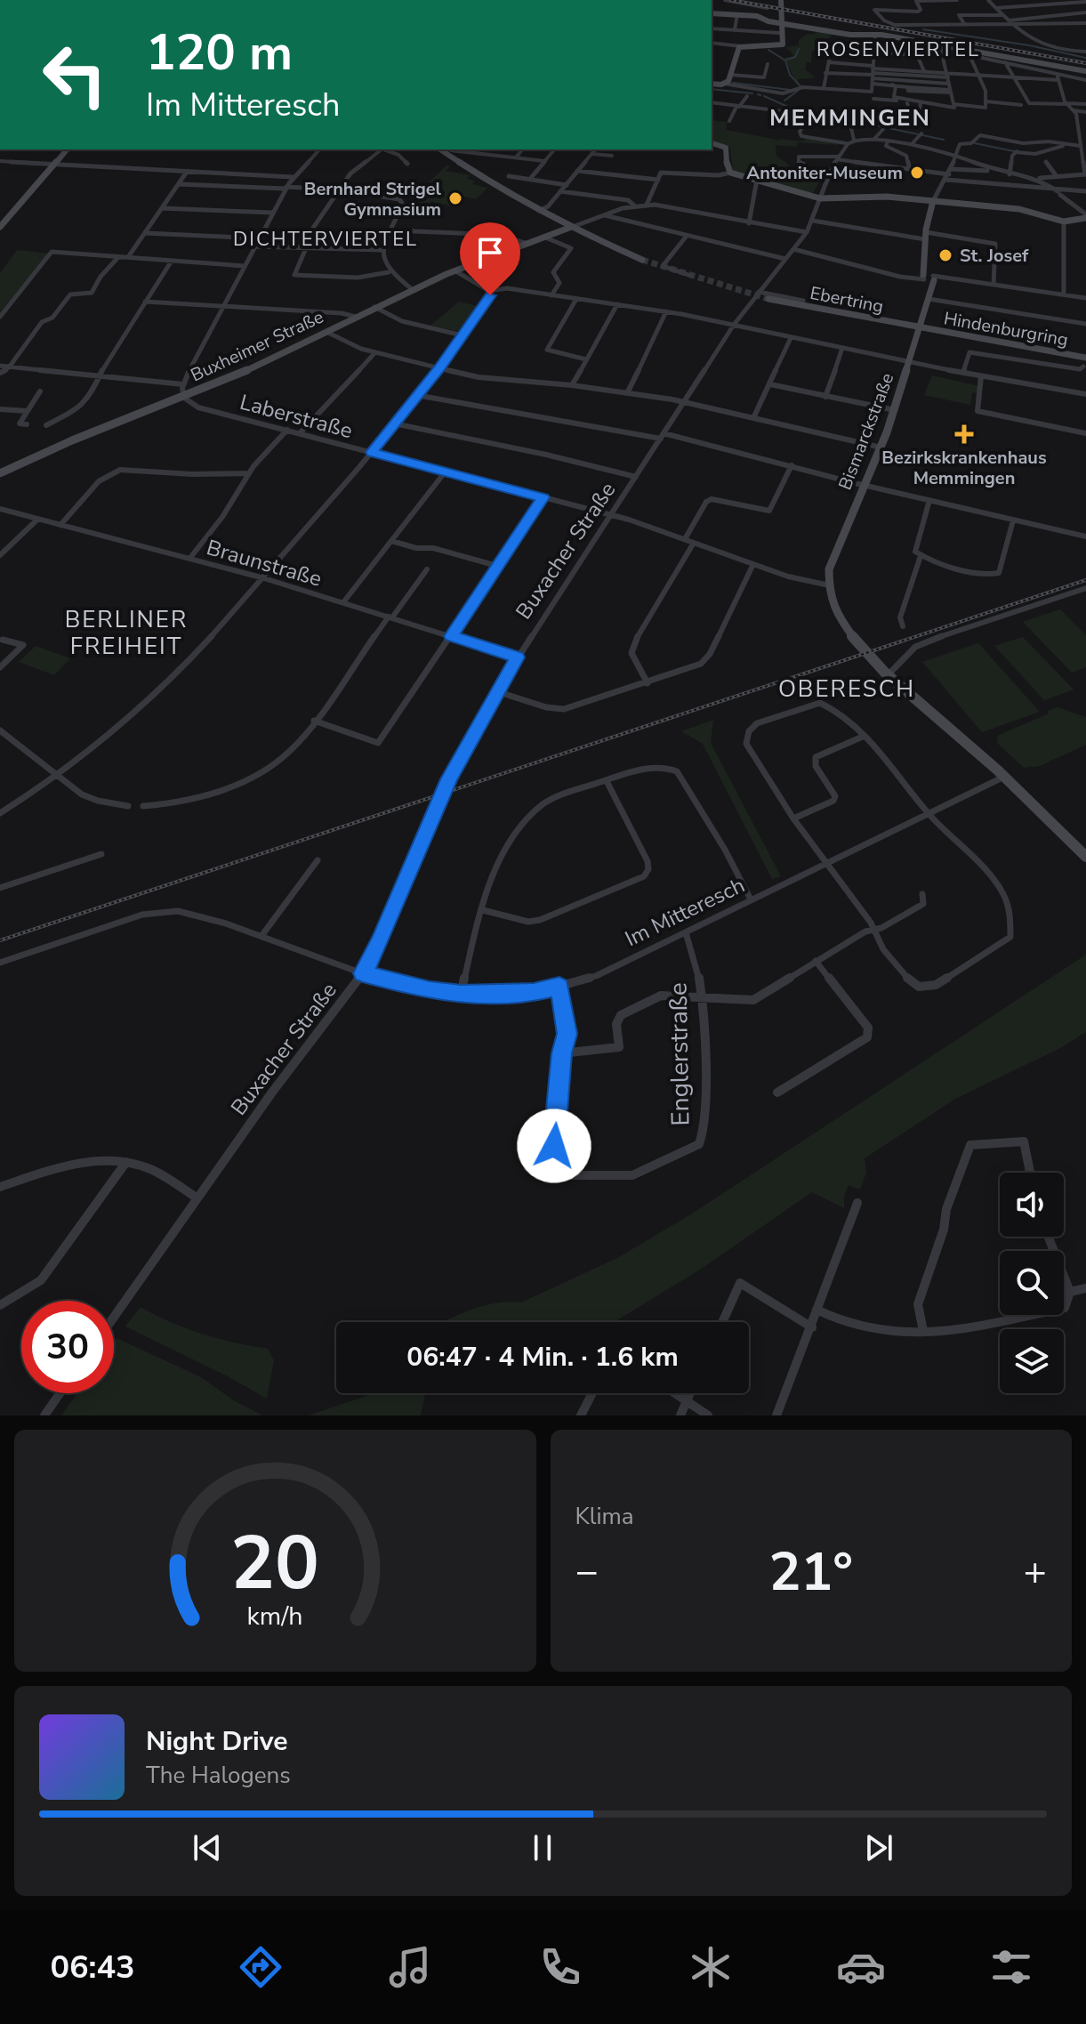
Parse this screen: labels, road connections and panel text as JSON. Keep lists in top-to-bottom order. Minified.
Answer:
{"streets":{"street":["Ebertring","Hindenburgring","Buxheimer Straße","Laberstraße","Bismarckstraße","Buxacher Straße","Braunstraße","Im Mitteresch","Englerstraße"]},"crossings":[["Ebertring","Hindenburgring"],["Ebertring","Bismarckstraße"],["Hindenburgring","Bismarckstraße"],["Buxheimer Straße","Laberstraße"],["Laberstraße","Bismarckstraße"],["Laberstraße","Buxacher Straße"],["Buxacher Straße","Braunstraße"],["Buxacher Straße","Im Mitteresch"],["Im Mitteresch","Englerstraße"]],"districts":["ROSENVIERTEL","MEMMINGEN","DICHTERVIERTEL","BERLINER FREIHEIT","OBERESCH"],"places":{"other":["Antoniter-Museum","Bernhard Strigel Gymnasium","St. Josef"],"health":["Bezirkskrankenhaus Memmingen"]},"page":{"turn":["120 m","Im Mitteresch"],"limit":"30","trip":"06:47 · 4 Min. · 1.6 km","tile":"Klima","heat":["−","21°","+"],"song":["Night Drive","The Halogens"],"tabs":"06:43","gauge":["20","km/h"]}}
